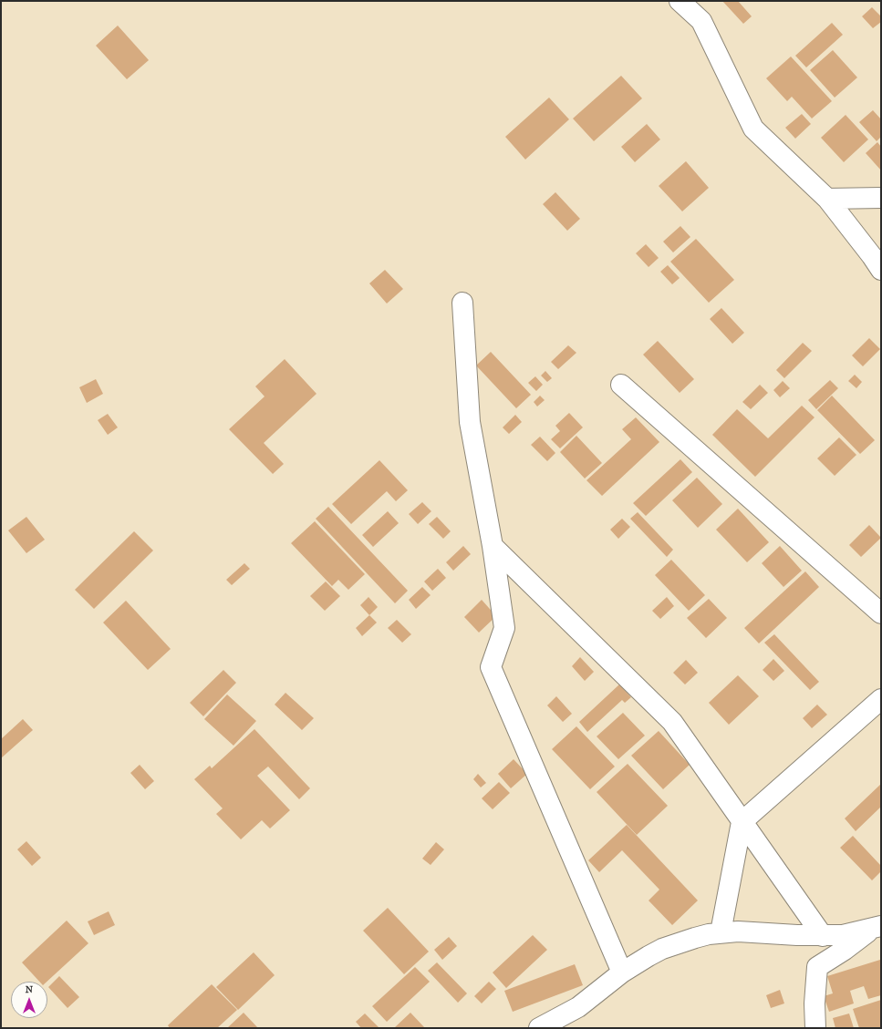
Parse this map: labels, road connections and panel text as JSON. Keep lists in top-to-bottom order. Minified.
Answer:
{"north":"top"}
